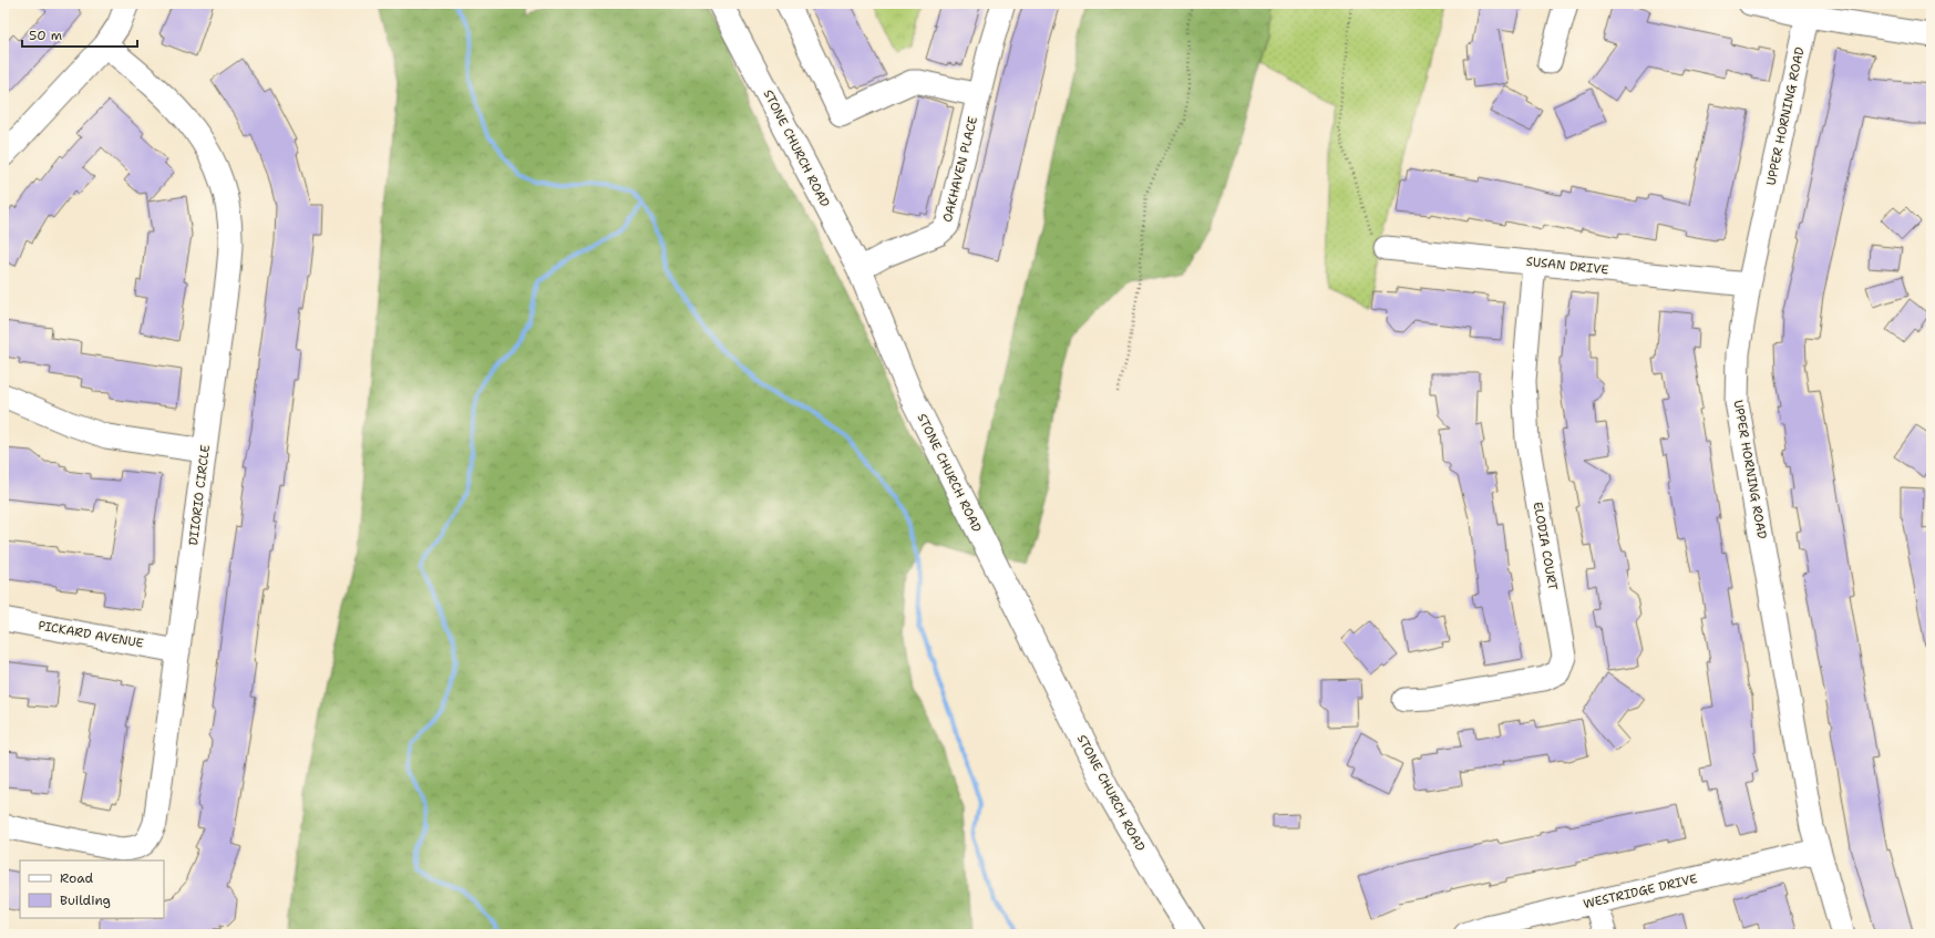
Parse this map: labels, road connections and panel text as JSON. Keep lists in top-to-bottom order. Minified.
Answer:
{"streets":{"main road":["STONE CHURCH ROAD"],"street":["UPPER HORNING ROAD","OAKHAVEN PLACE","SUSAN DRIVE","DIIORIO CIRCLE","ELODIA COURT","PICKARD AVENUE","WESTRIDGE DRIVE"]},"crossings":[["UPPER HORNING ROAD","SUSAN DRIVE"],["UPPER HORNING ROAD","WESTRIDGE DRIVE"],["STONE CHURCH ROAD","OAKHAVEN PLACE"],["SUSAN DRIVE","ELODIA COURT"],["DIIORIO CIRCLE","PICKARD AVENUE"]],"legend":["Road","Building"],"scale_bar":"50 m"}
